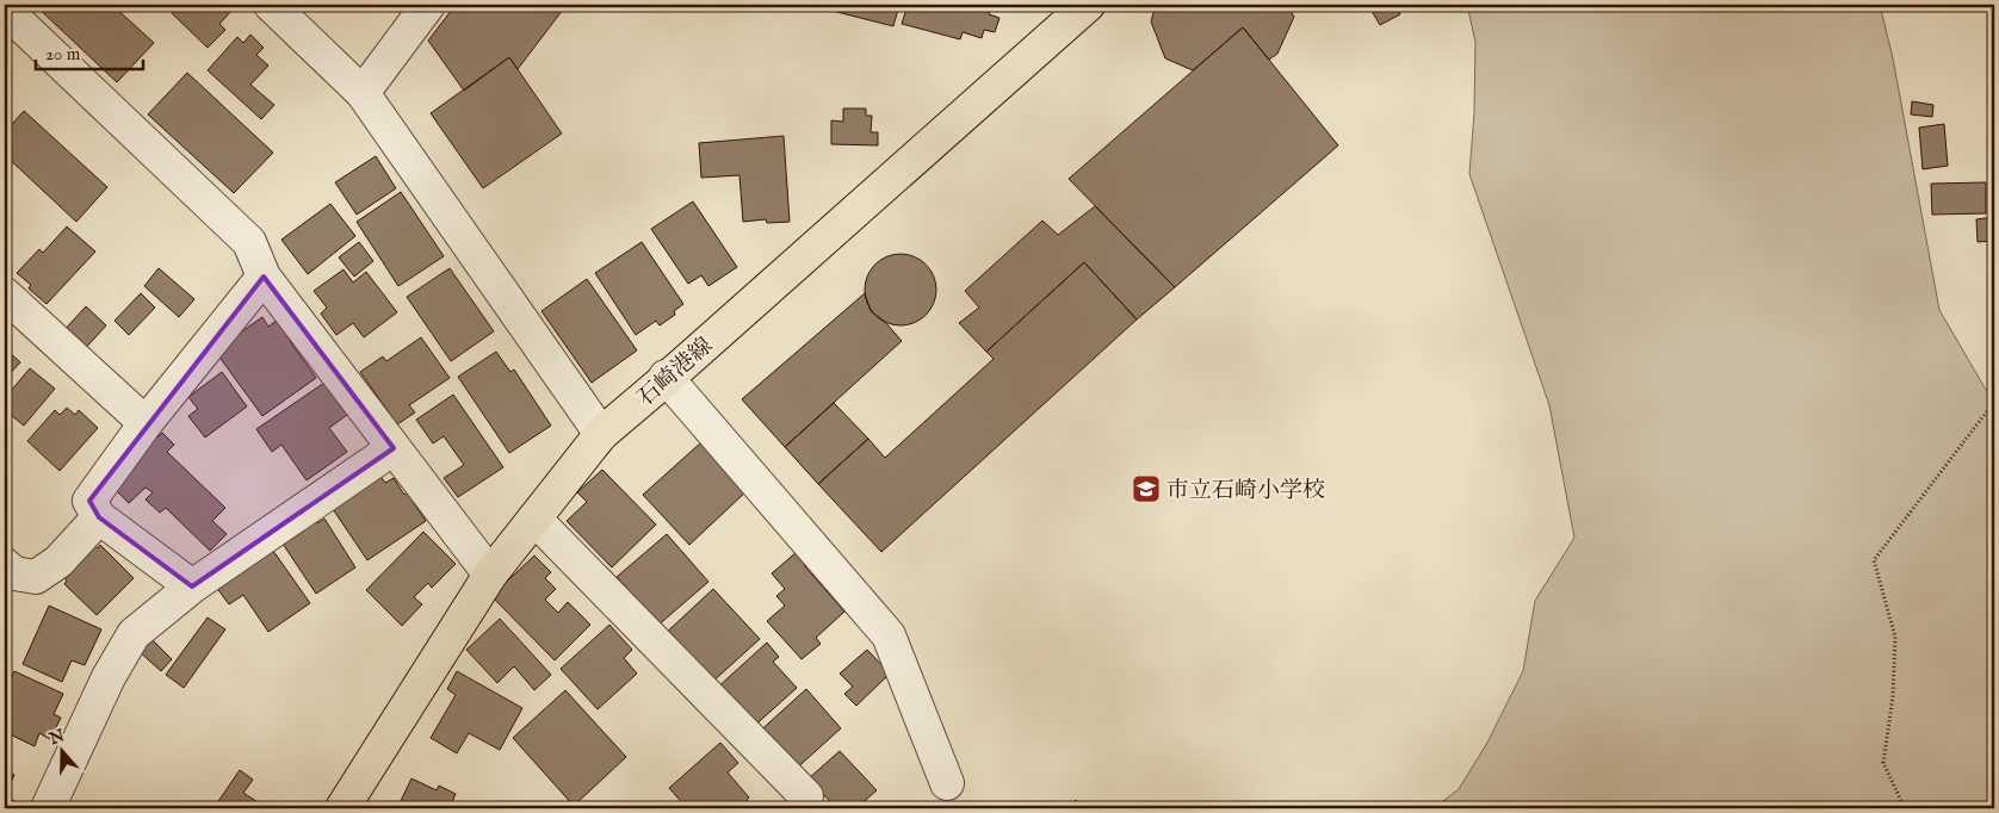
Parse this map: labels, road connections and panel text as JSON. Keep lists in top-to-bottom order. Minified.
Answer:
{"streets":{"main road":["石崎港線"]},"places":{"school or university":["市立石崎小学校"]},"scale_bar":"20 m","north":"top"}
